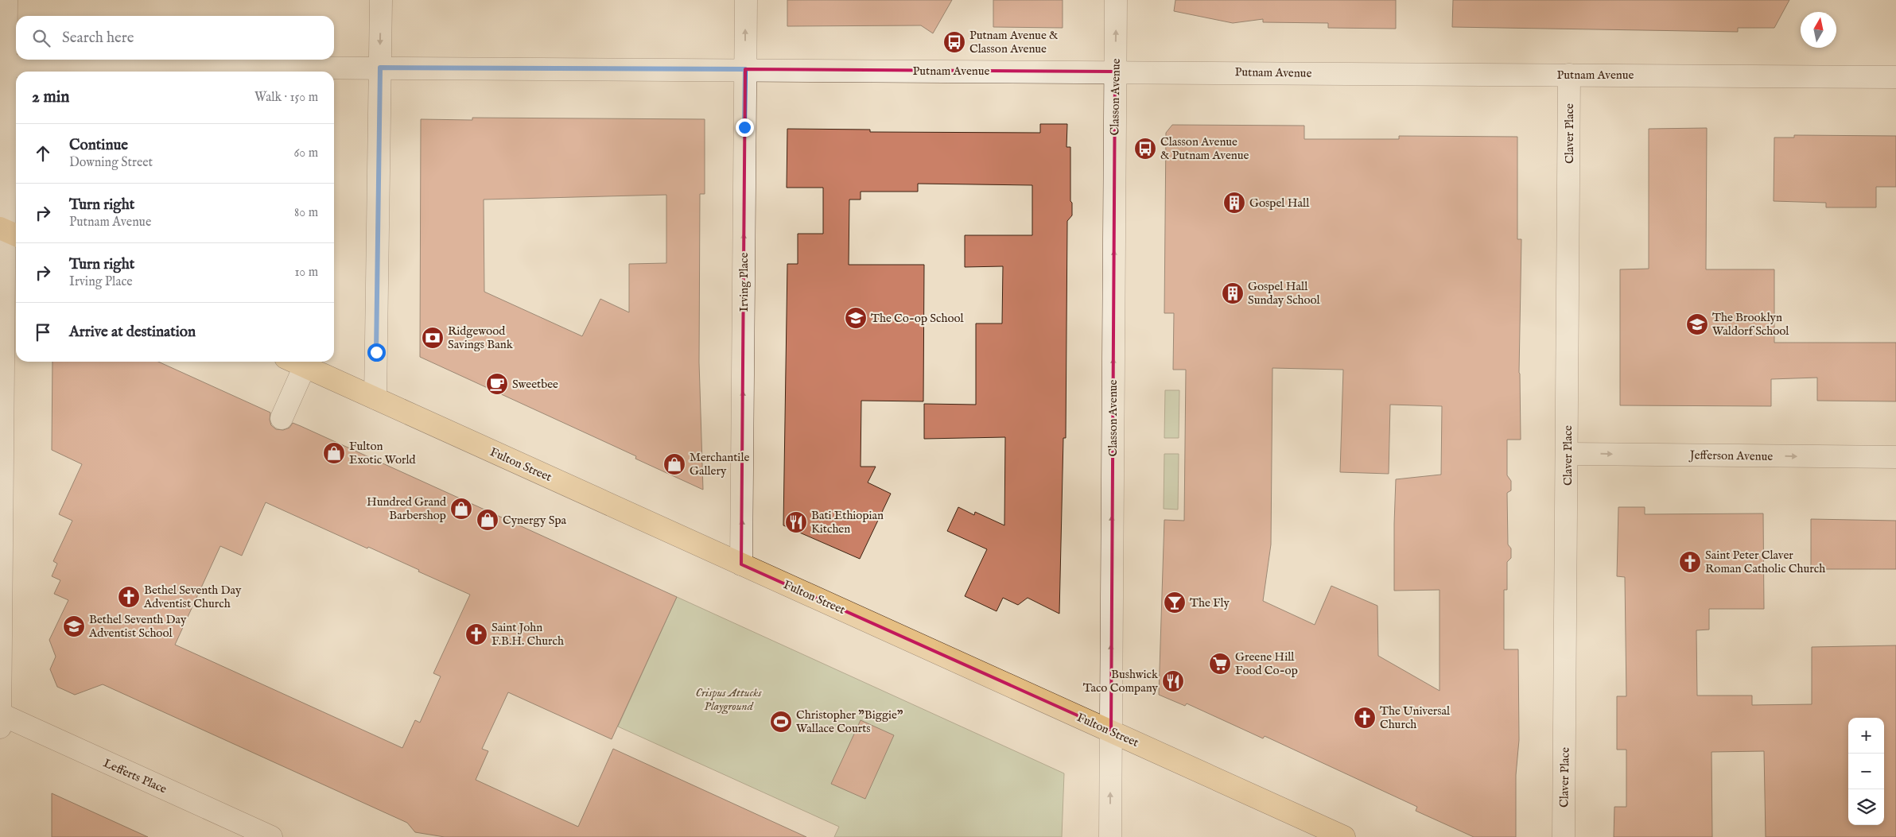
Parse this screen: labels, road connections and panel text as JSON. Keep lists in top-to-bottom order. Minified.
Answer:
{"streets":{"main road":["Fulton Street"],"street":["Putnam Avenue","Classon Avenue","Claver Place","Irving Place","Jefferson Avenue","Lefferts Place"]},"crossings":[["Putnam Avenue","Classon Avenue"],["Putnam Avenue","Claver Place"],["Putnam Avenue","Irving Place"],["Classon Avenue","Fulton Street"],["Claver Place","Jefferson Avenue"],["Irving Place","Fulton Street"]],"one_way":["Classon Avenue","Irving Place","Jefferson Avenue"],"parks":["Crispus Attucks Playground"],"places":{"bus stop":["Putnam Avenue & Classon Avenue","Classon Avenue & Putnam Avenue"],"building":["Gospel Hall","Gospel Hall Sunday School"],"school or university":["The Co-op School","The Brooklyn Waldorf School","Bethel Seventh Day Adventist School"],"bank":["Ridgewood Savings Bank"],"cafe":["Sweetbee"],"shop":["Fulton Exotic World","Merchantile Gallery","Hundred Grand Barbershop","Cynergy Spa"],"restaurant":["Bati Ethiopian Kitchen","Bushwick Taco Company"],"church":["Saint Peter Claver Roman Catholic Church","Bethel Seventh Day Adventist Church","Saint John F.B.H. Church","The Universal Church"],"bar":["The Fly"],"supermarket":["Greene Hill Food Co-op"],"sports":["Christopher \"Biggie\" Wallace Courts"]},"north":"top","page":{"search":"Search here","heading":["2 min","Walk · 150 m"],"list":[["Continue","Downing Street","60 m"],["Turn right","Putnam Avenue","80 m"],["Turn right","Irving Place","10 m"],"Arrive at destination"],"map_buttons":["+","−"]}}
